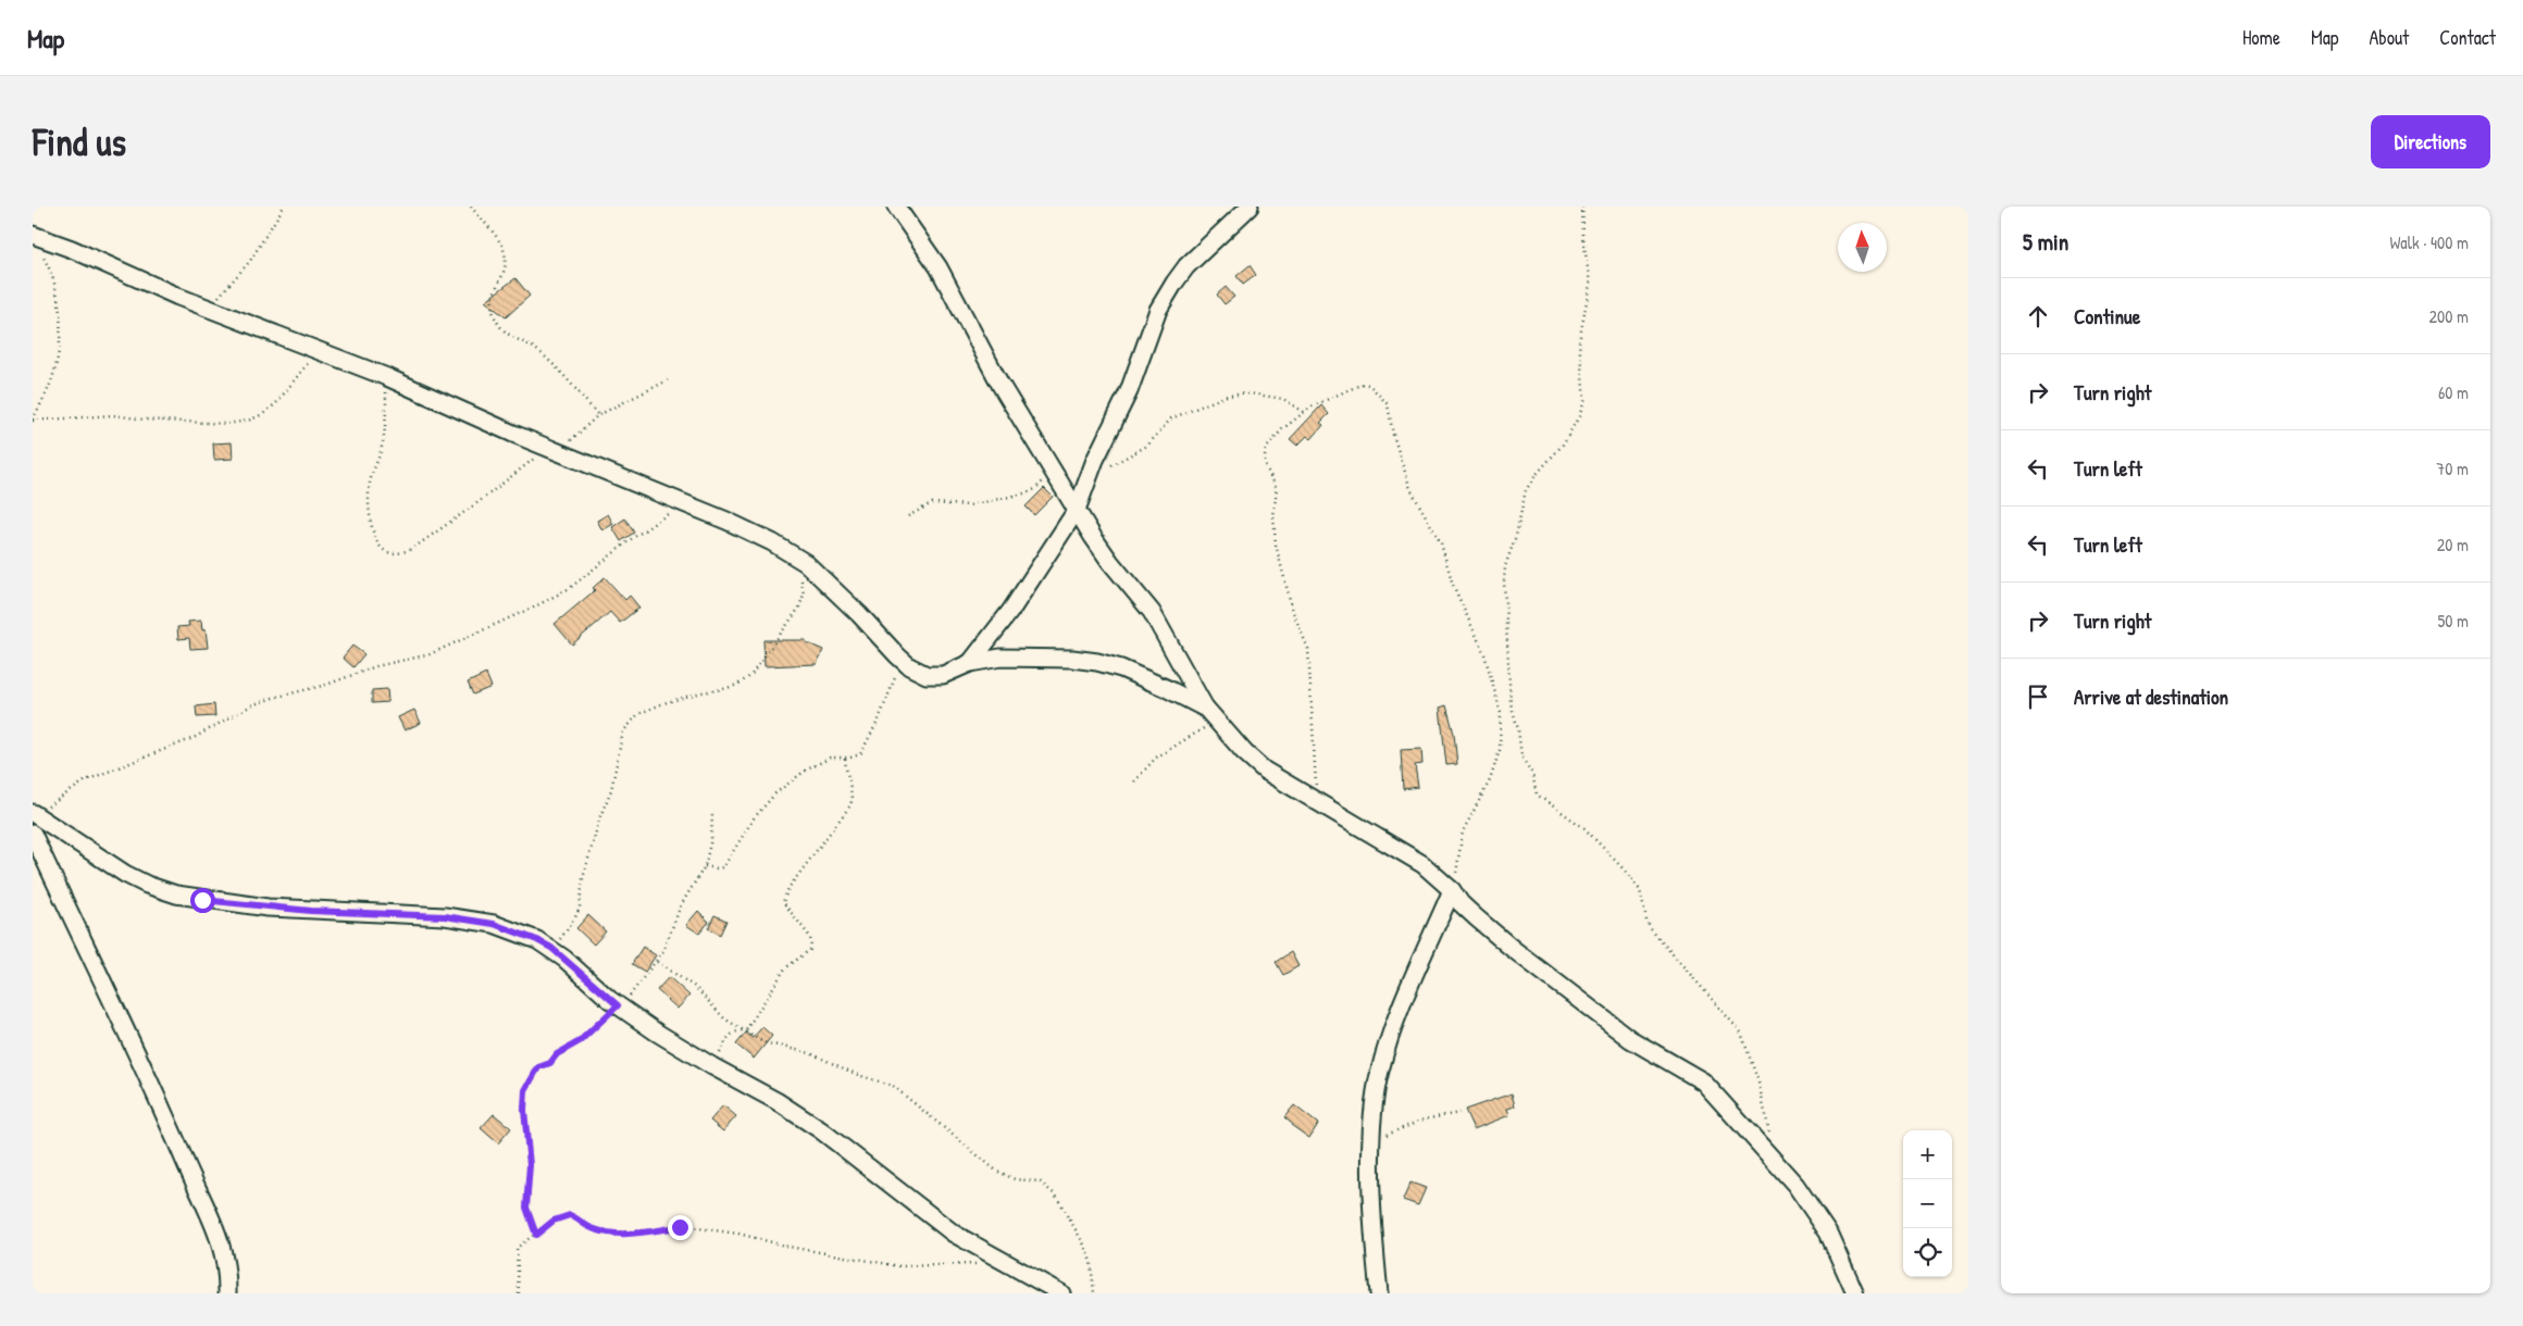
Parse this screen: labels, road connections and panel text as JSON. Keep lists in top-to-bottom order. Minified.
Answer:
{"north":"top","page":{"header":"Map","nav":["Home","Map","About","Contact"],"buttons":"Directions","title":"Find us","heading":["5 min","Walk · 400 m"],"list":[["Continue","200 m"],["Turn right","60 m"],["Turn left","70 m"],["Turn left","20 m"],["Turn right","50 m"],"Arrive at destination"],"map_buttons":["+","−"]}}
